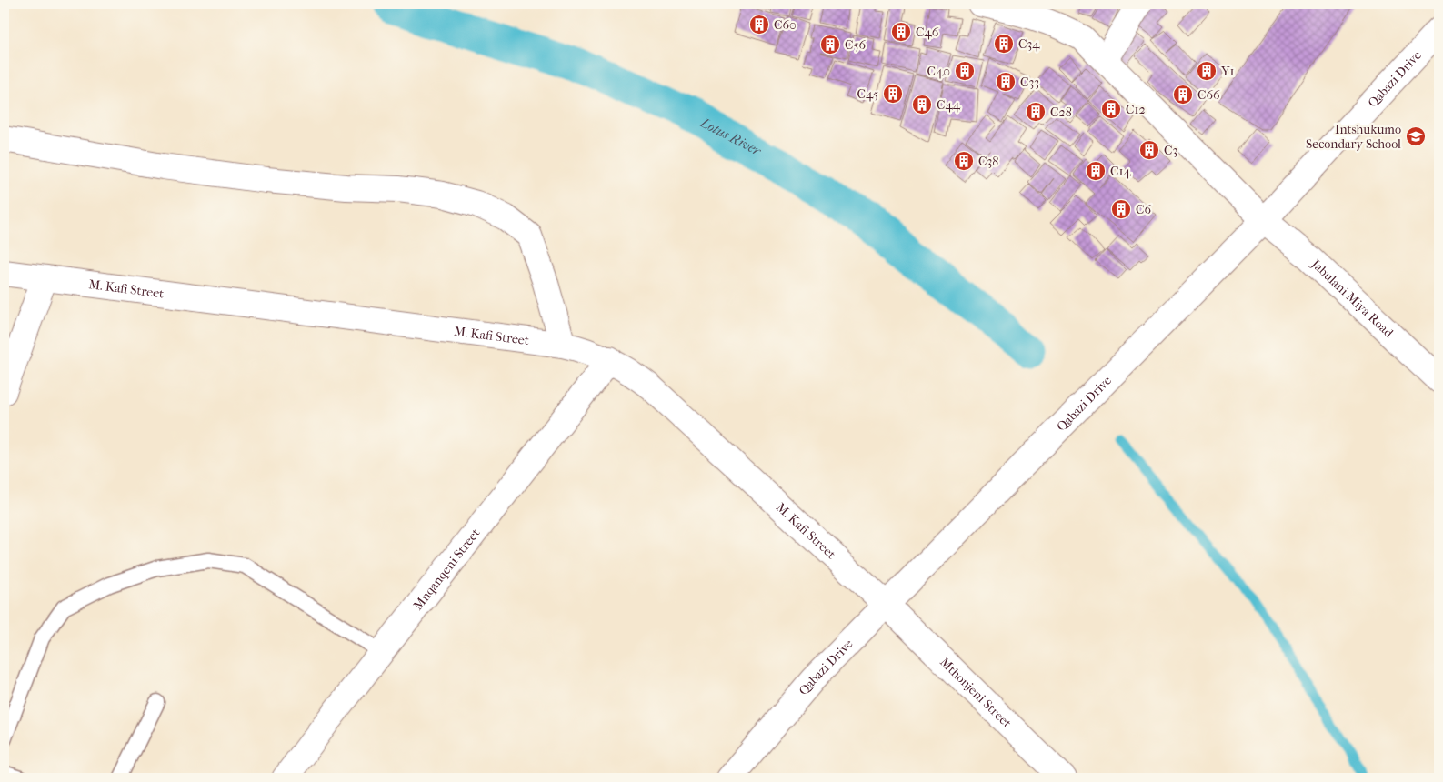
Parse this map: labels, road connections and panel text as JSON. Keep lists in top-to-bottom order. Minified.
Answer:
{"streets":{"street":["Qabazi Drive","M. Kafi Street","Jabulani Miya Road","Mnqanqeni Street","Mthonjeni Street"]},"crossings":[["Qabazi Drive","M. Kafi Street"],["Qabazi Drive","Jabulani Miya Road"],["Qabazi Drive","Mthonjeni Street"],["M. Kafi Street","Mnqanqeni Street"],["M. Kafi Street","Mthonjeni Street"]],"water":["Lotus River"],"places":{"building":["C60","C46","C34","C56","C40","Y1","C33","C45","C66","C44","C12","C28","C3","C38","C14","C6"],"school or university":["Intshukumo Secondary School"]}}
